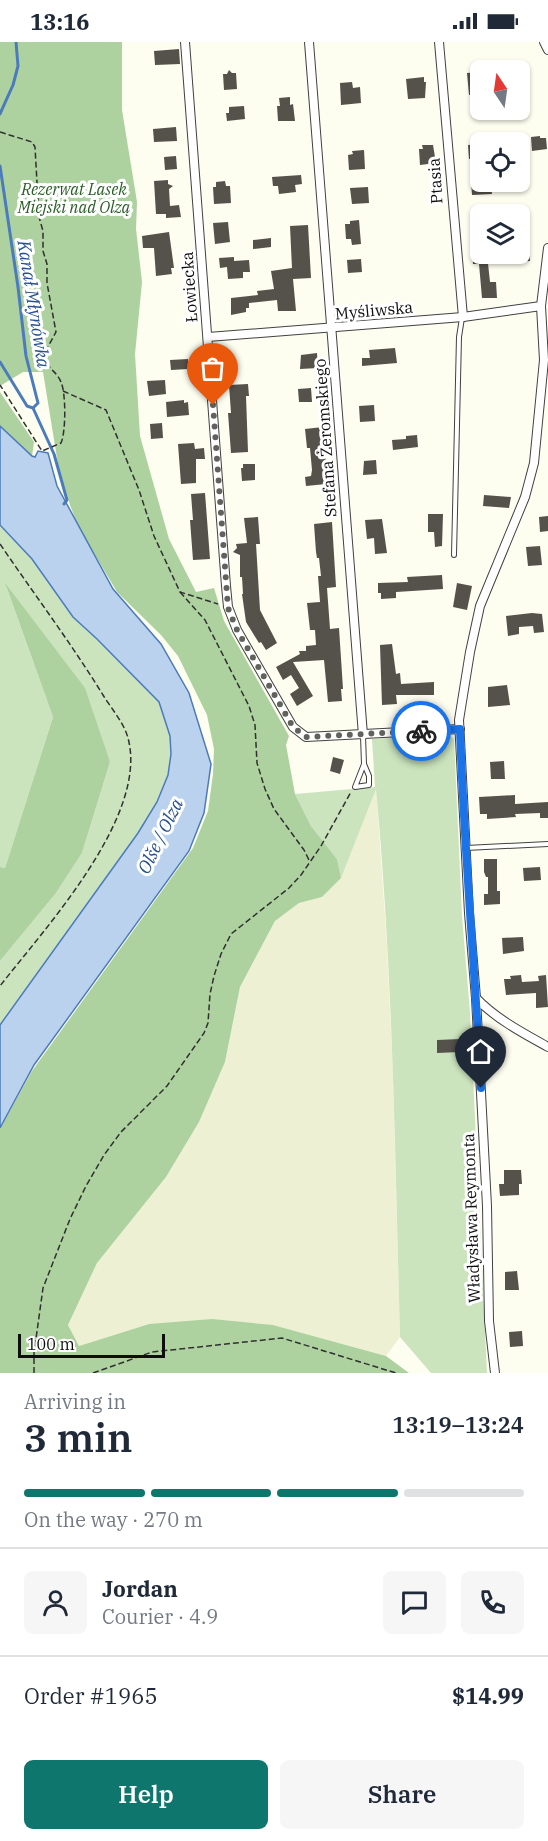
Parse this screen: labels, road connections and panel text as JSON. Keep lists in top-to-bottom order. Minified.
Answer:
{"streets":{"street":["Ptasia","Łowiecka","Myśliwska","Stefana Żeromskiego","Władysława Reymonta"]},"crossings":[["Ptasia","Myśliwska"],["Łowiecka","Myśliwska"],["Łowiecka","Stefana Żeromskiego"],["Myśliwska","Stefana Żeromskiego"],["Myśliwska","Władysława Reymonta"]],"water":["Kanał Młynówka","Olše / Olza"],"parks":["Rezerwat Lasek Miejski nad Olzą"],"scale_bar":"100 m","north":"top","page":{"status":"13:16","scale":"100 m","heading":["3 min","Arriving in","13:19–13:24"],"panel":["Jordan","Courier · 4.9","Order #1965","$14.99"],"bar":"On the way · 270 m","buttons":["Help","Share"]}}
